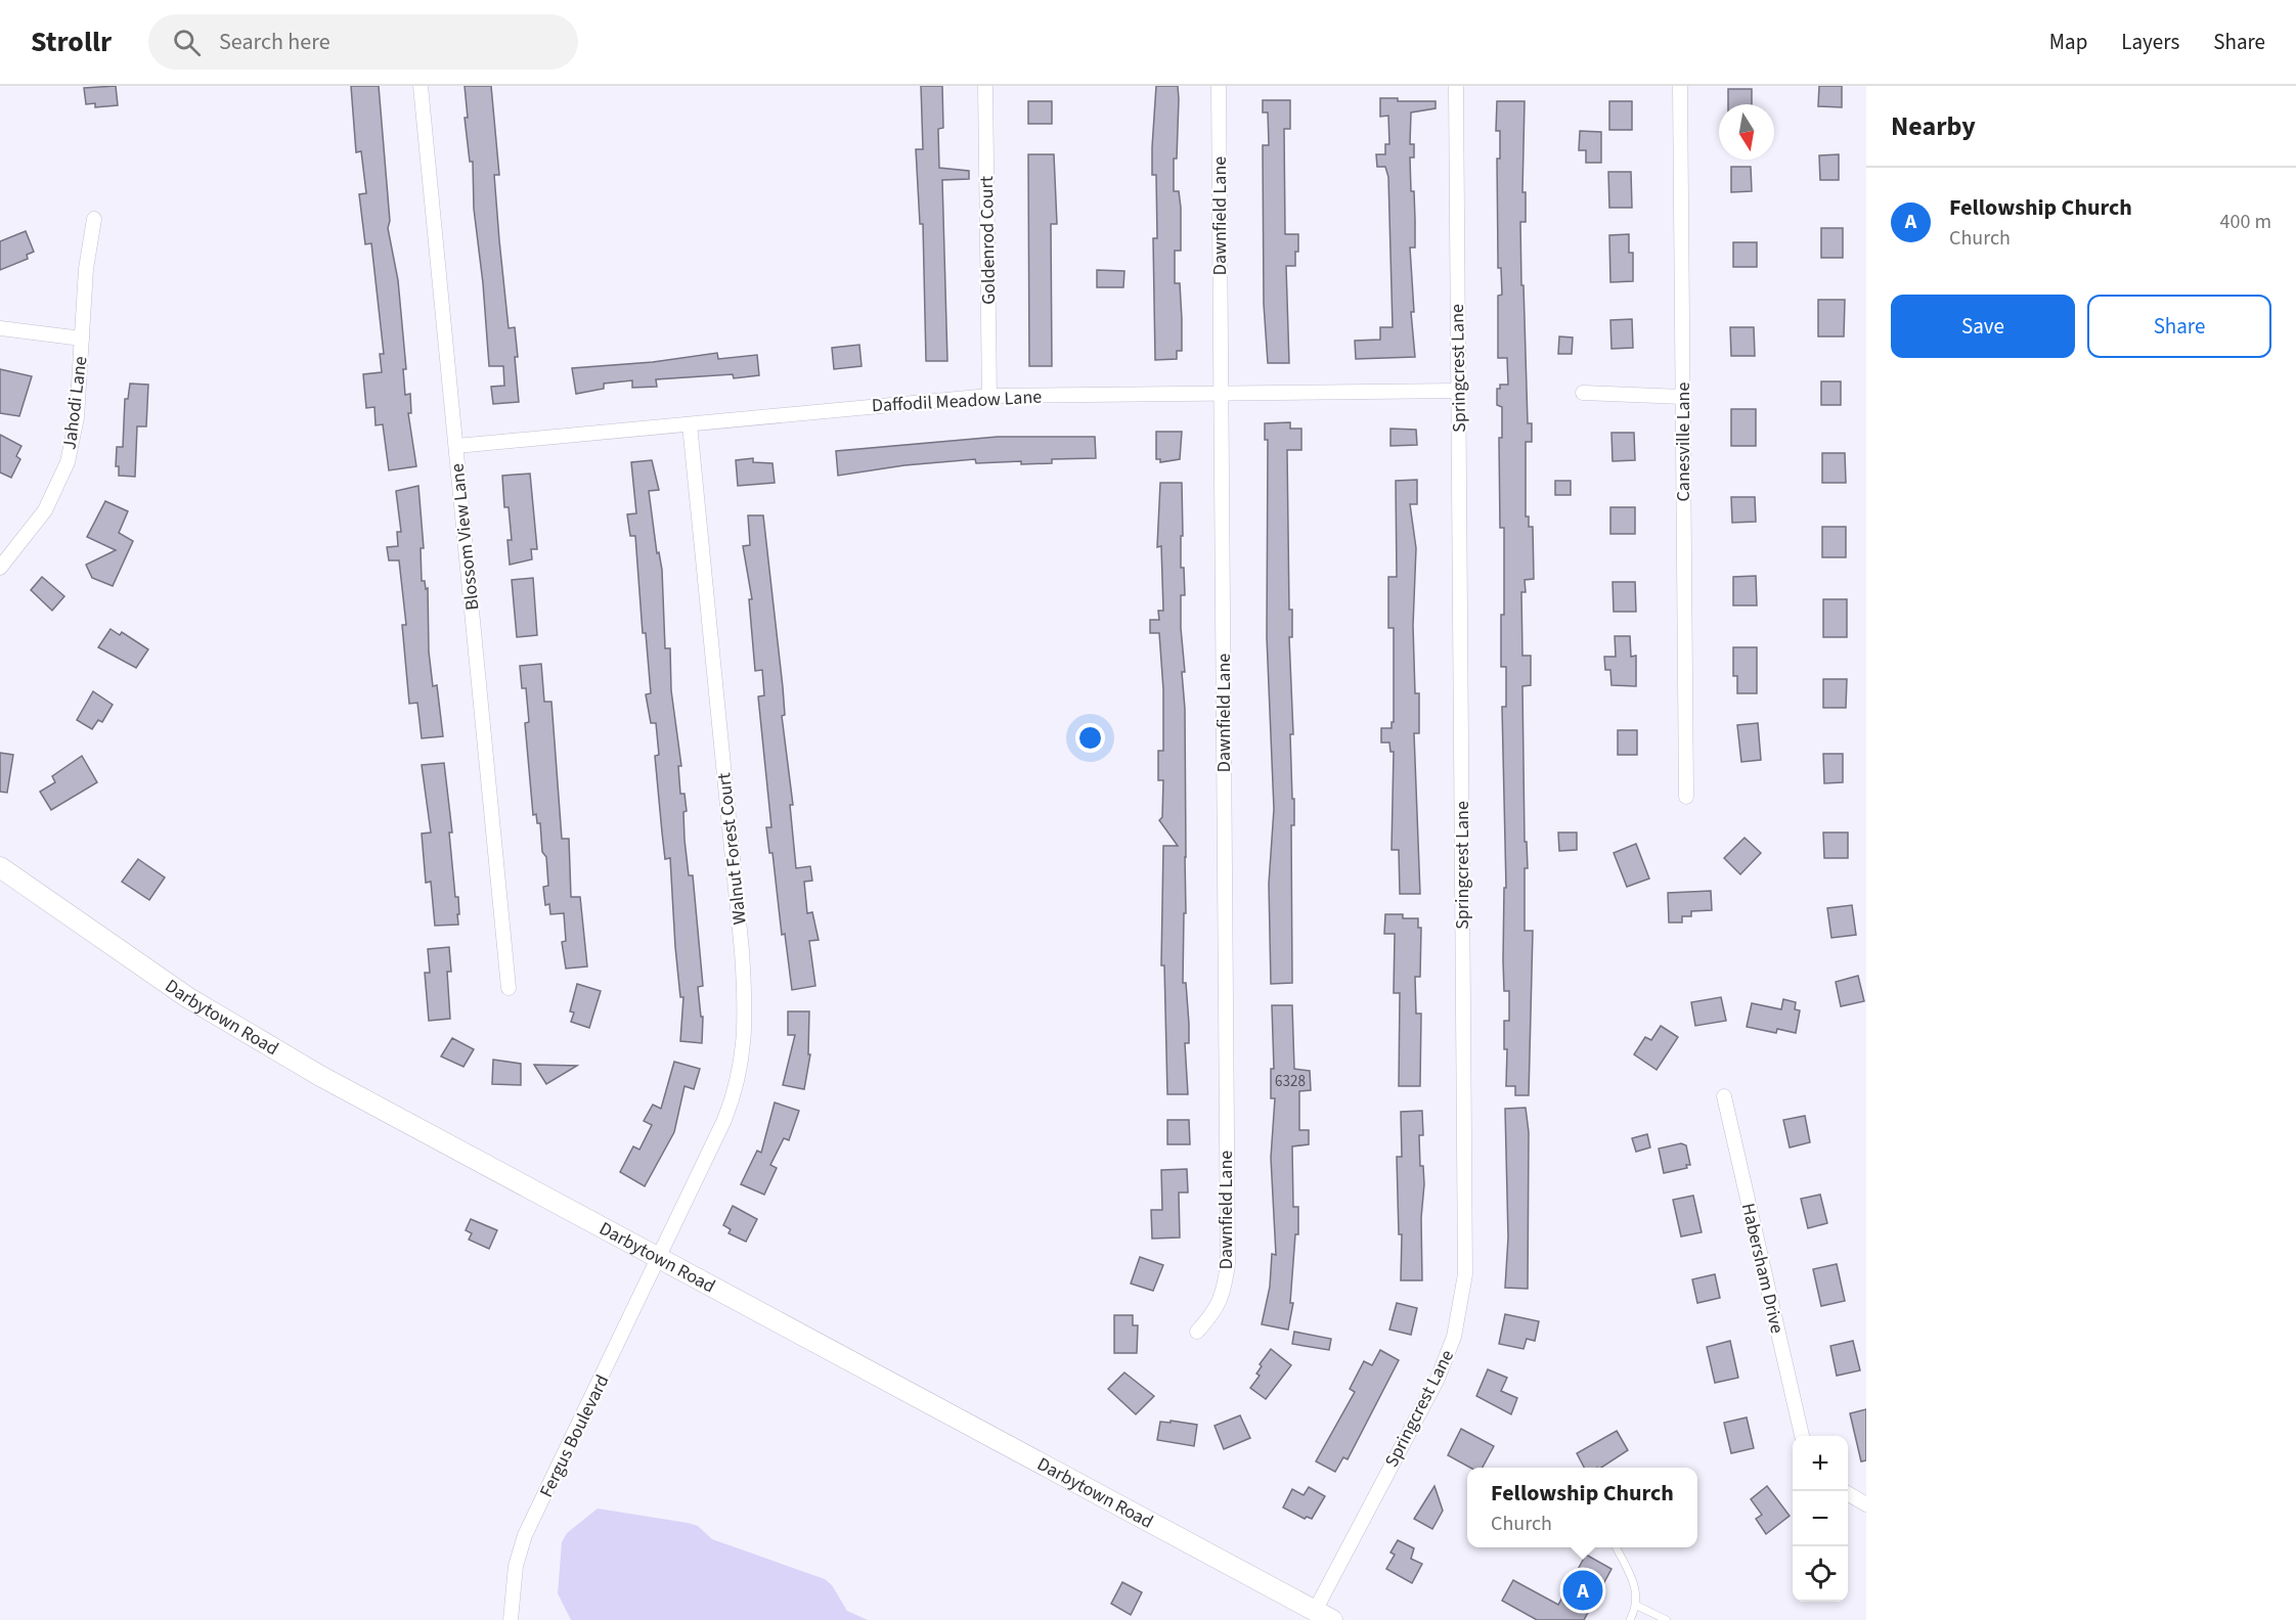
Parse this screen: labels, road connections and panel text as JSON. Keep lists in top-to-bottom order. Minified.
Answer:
{"streets":{"main road":["Darbytown Road"],"street":["Dawnfield Lane","Goldenrod Court","Springcrest Lane","Daffodil Meadow Lane","Jahodi Lane","Canesville Lane","Blossom View Lane","Walnut Forest Court","Habersham Drive","Fergus Boulevard"]},"crossings":[["Dawnfield Lane","Daffodil Meadow Lane"],["Goldenrod Court","Daffodil Meadow Lane"],["Springcrest Lane","Daffodil Meadow Lane"],["Springcrest Lane","Darbytown Road"],["Daffodil Meadow Lane","Blossom View Lane"],["Daffodil Meadow Lane","Walnut Forest Court"],["Walnut Forest Court","Darbytown Road"],["Walnut Forest Court","Fergus Boulevard"],["Darbytown Road","Fergus Boulevard"]],"house_numbers":["6328"],"north":"bottom","page":{"header":"Strollr","search":"Search here","nav":["Map","Layers","Share"],"heading":"Nearby","list":[{"mark":"A","name":"Fellowship Church","note":"Church","value":"400 m"}],"buttons":["Save","Share"],"map_buttons":["+","−"],"popup":["Fellowship Church","Church"],"pins":"A"}}
